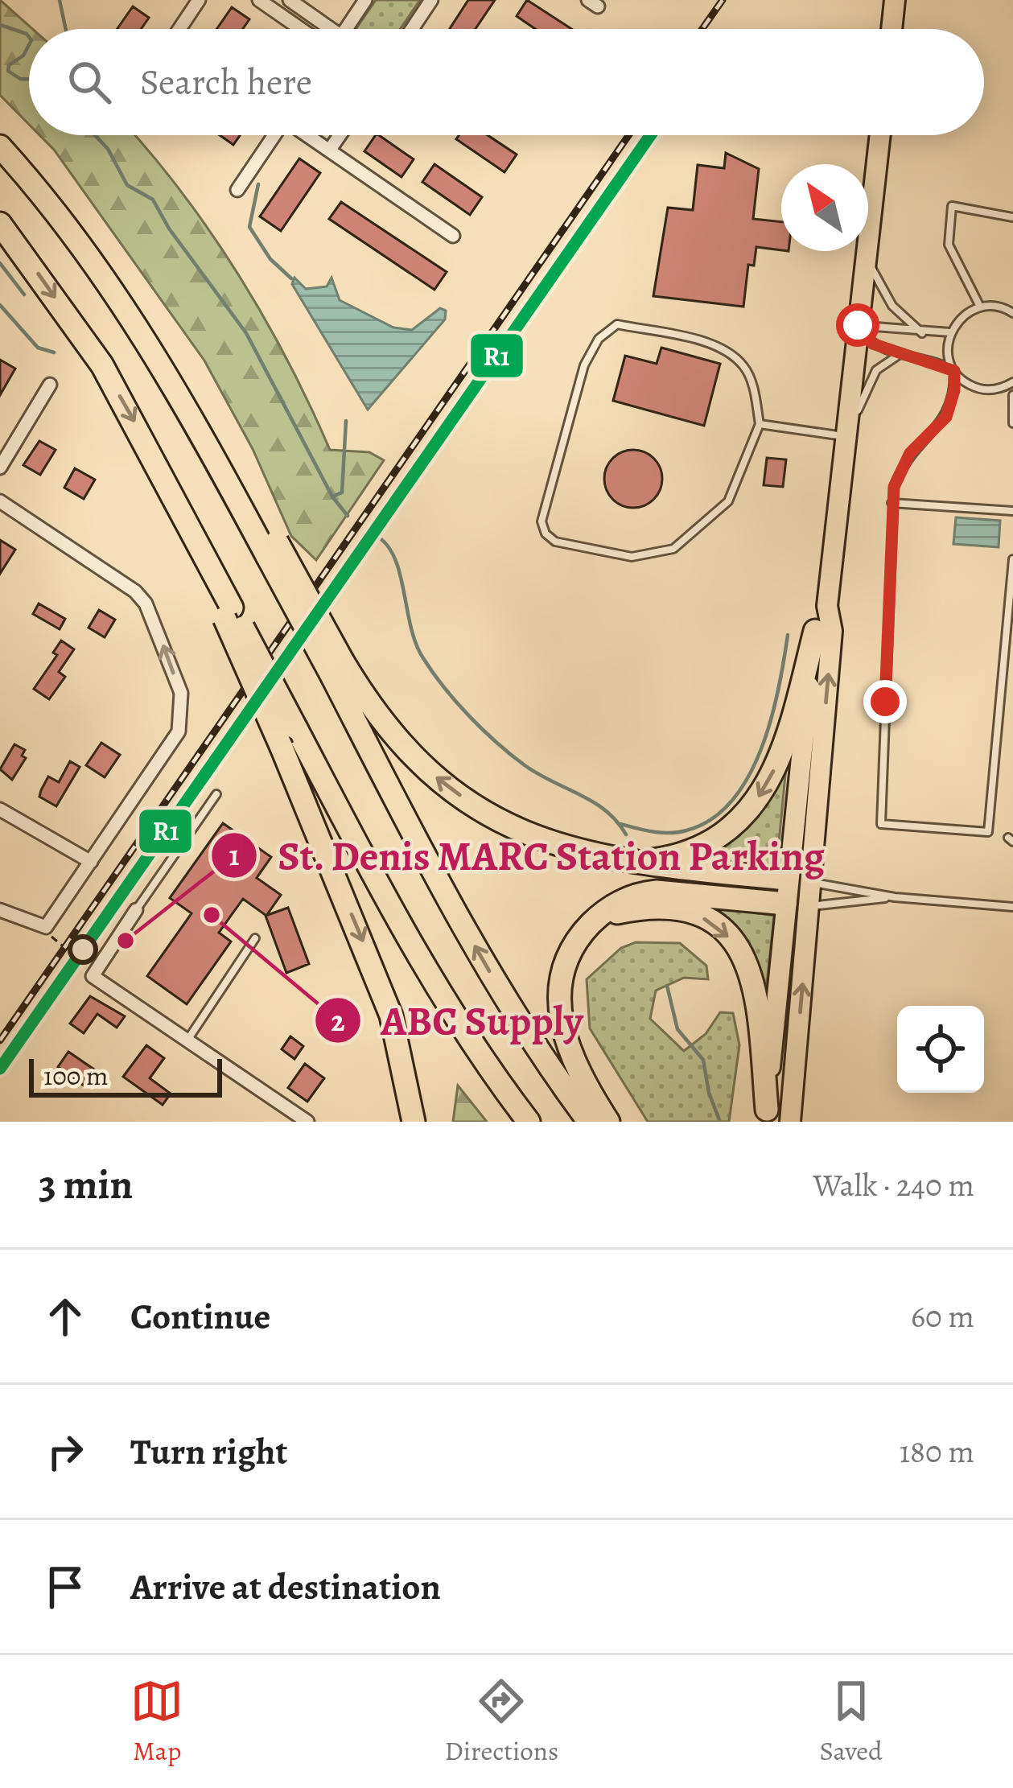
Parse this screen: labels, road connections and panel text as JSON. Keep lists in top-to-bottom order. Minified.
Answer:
{"places":["ABC Supply","St. Denis MARC Station Parking"],"lines":["transit line R1"],"scale_bar":"100 m","north":"top left","page":{"search":"Search here","scale":"100 m","heading":["3 min","Walk · 240 m"],"list":[["Continue","60 m"],["Turn right","180 m"],"Arrive at destination"],"nav":["Map","Directions","Saved"]}}
